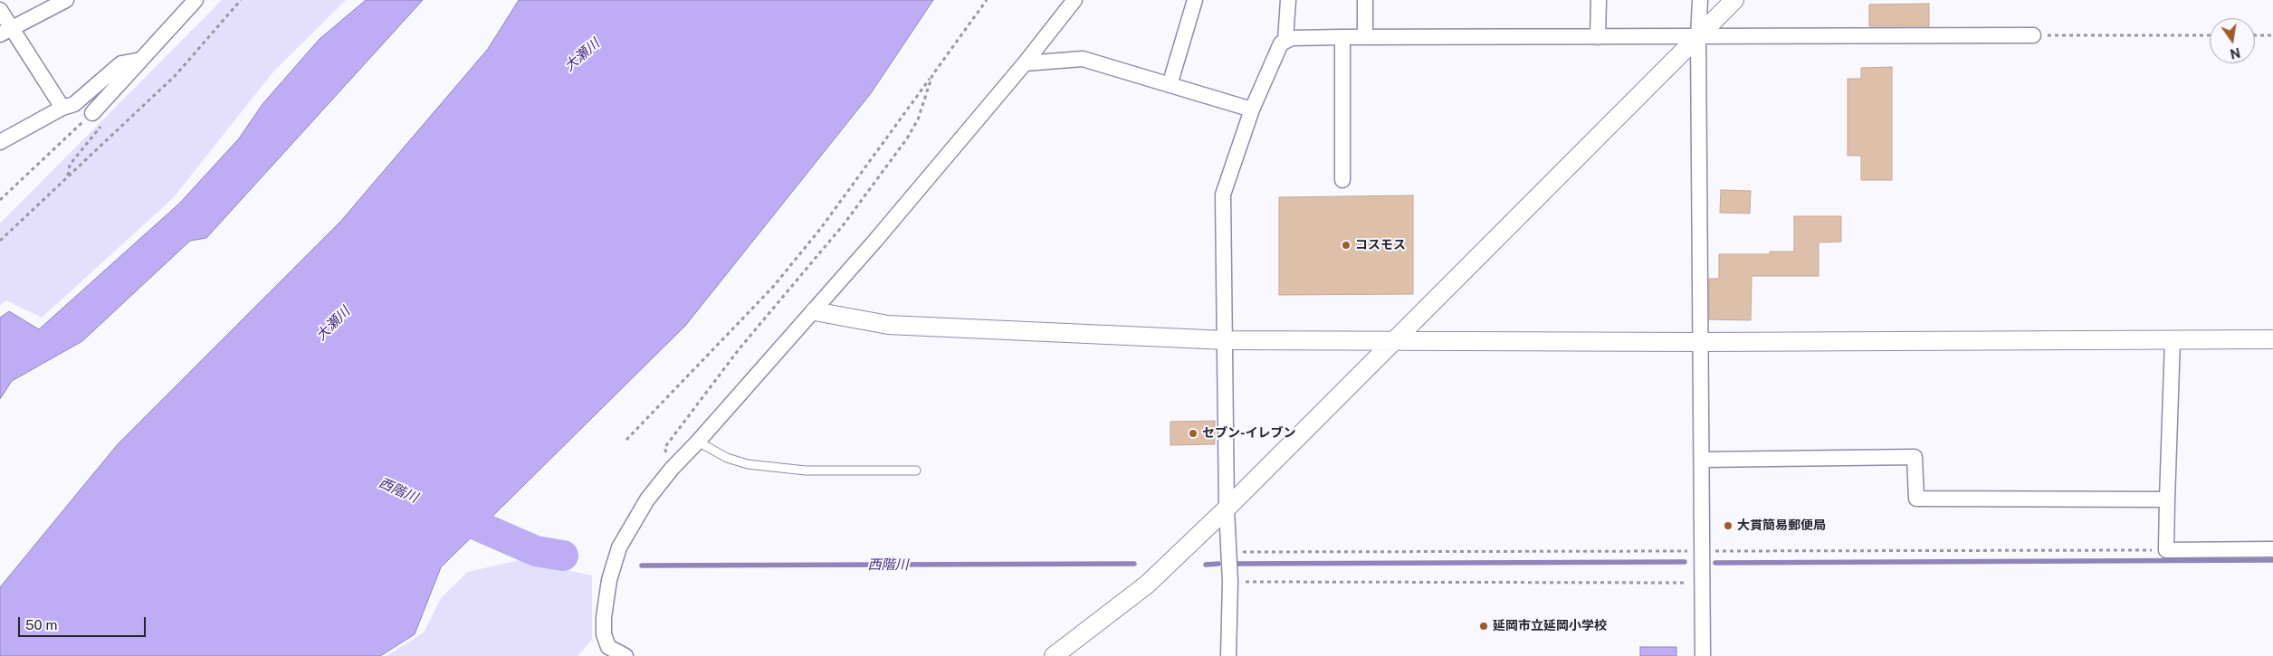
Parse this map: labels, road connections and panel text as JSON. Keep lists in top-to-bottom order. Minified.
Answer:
{"water":["大瀬川","西階川"],"places":["コスモス","セブン-イレブン","大貫簡易郵便局","延岡市立延岡小学校"],"scale_bar":"50 m","north":"bottom"}
